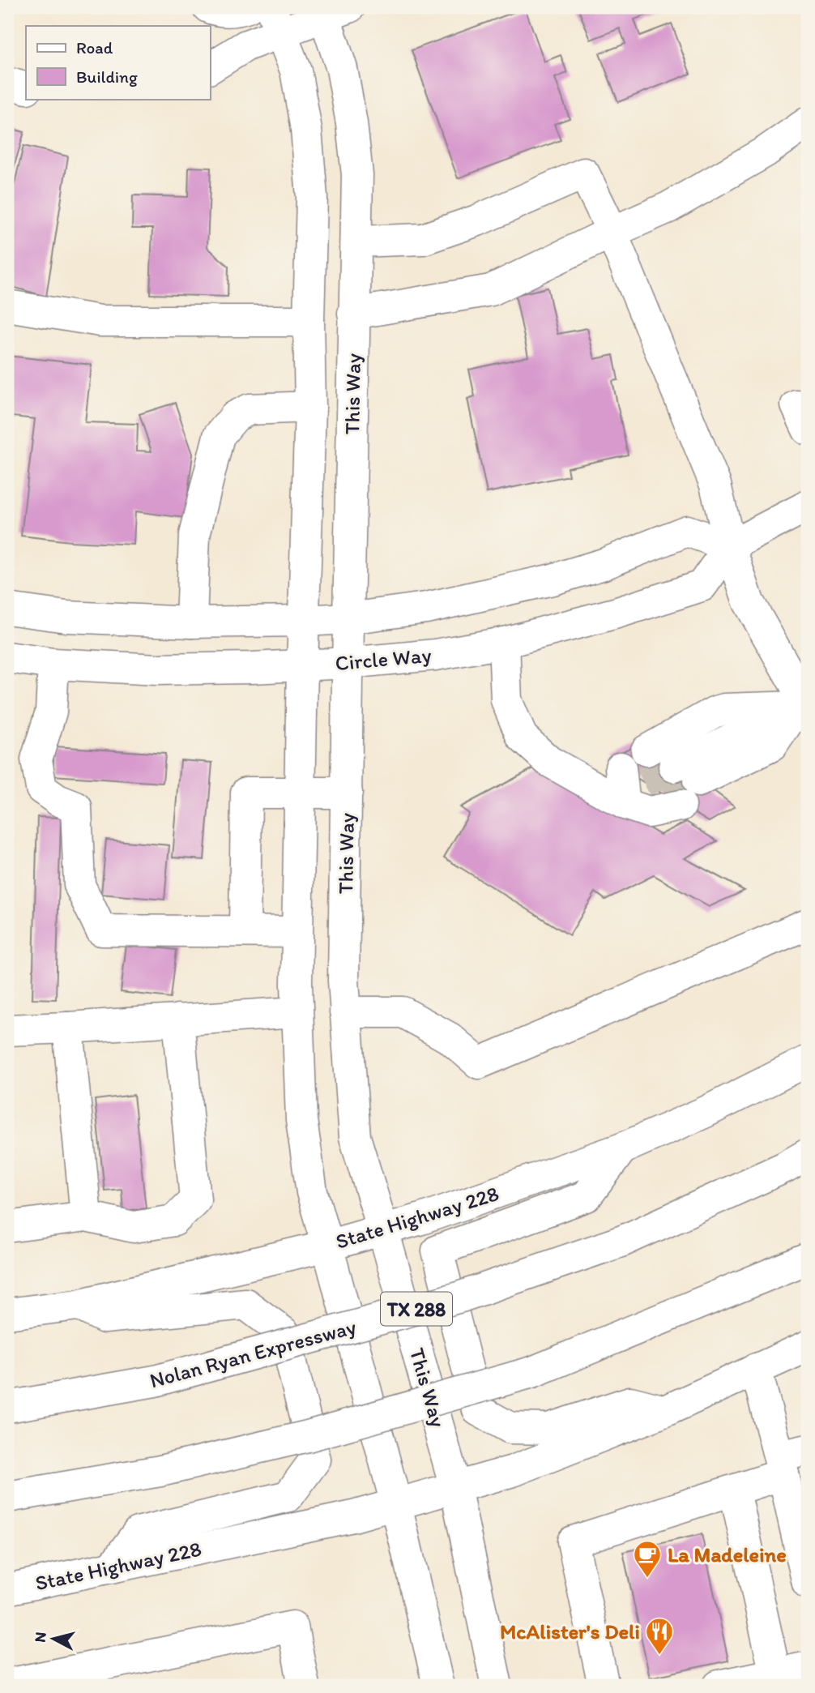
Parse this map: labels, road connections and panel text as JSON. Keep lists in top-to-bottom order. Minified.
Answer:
{"streets":{"main road":["This Way","Circle Way","State Highway 228","TX 288","Nolan Ryan Expressway"]},"crossings":[["This Way","Circle Way"],["This Way","State Highway 228"]],"places":{"cafe":["La Madeleine"],"restaurant":["McAlister's Deli"]},"legend":["Road","Building"],"north":"left"}
